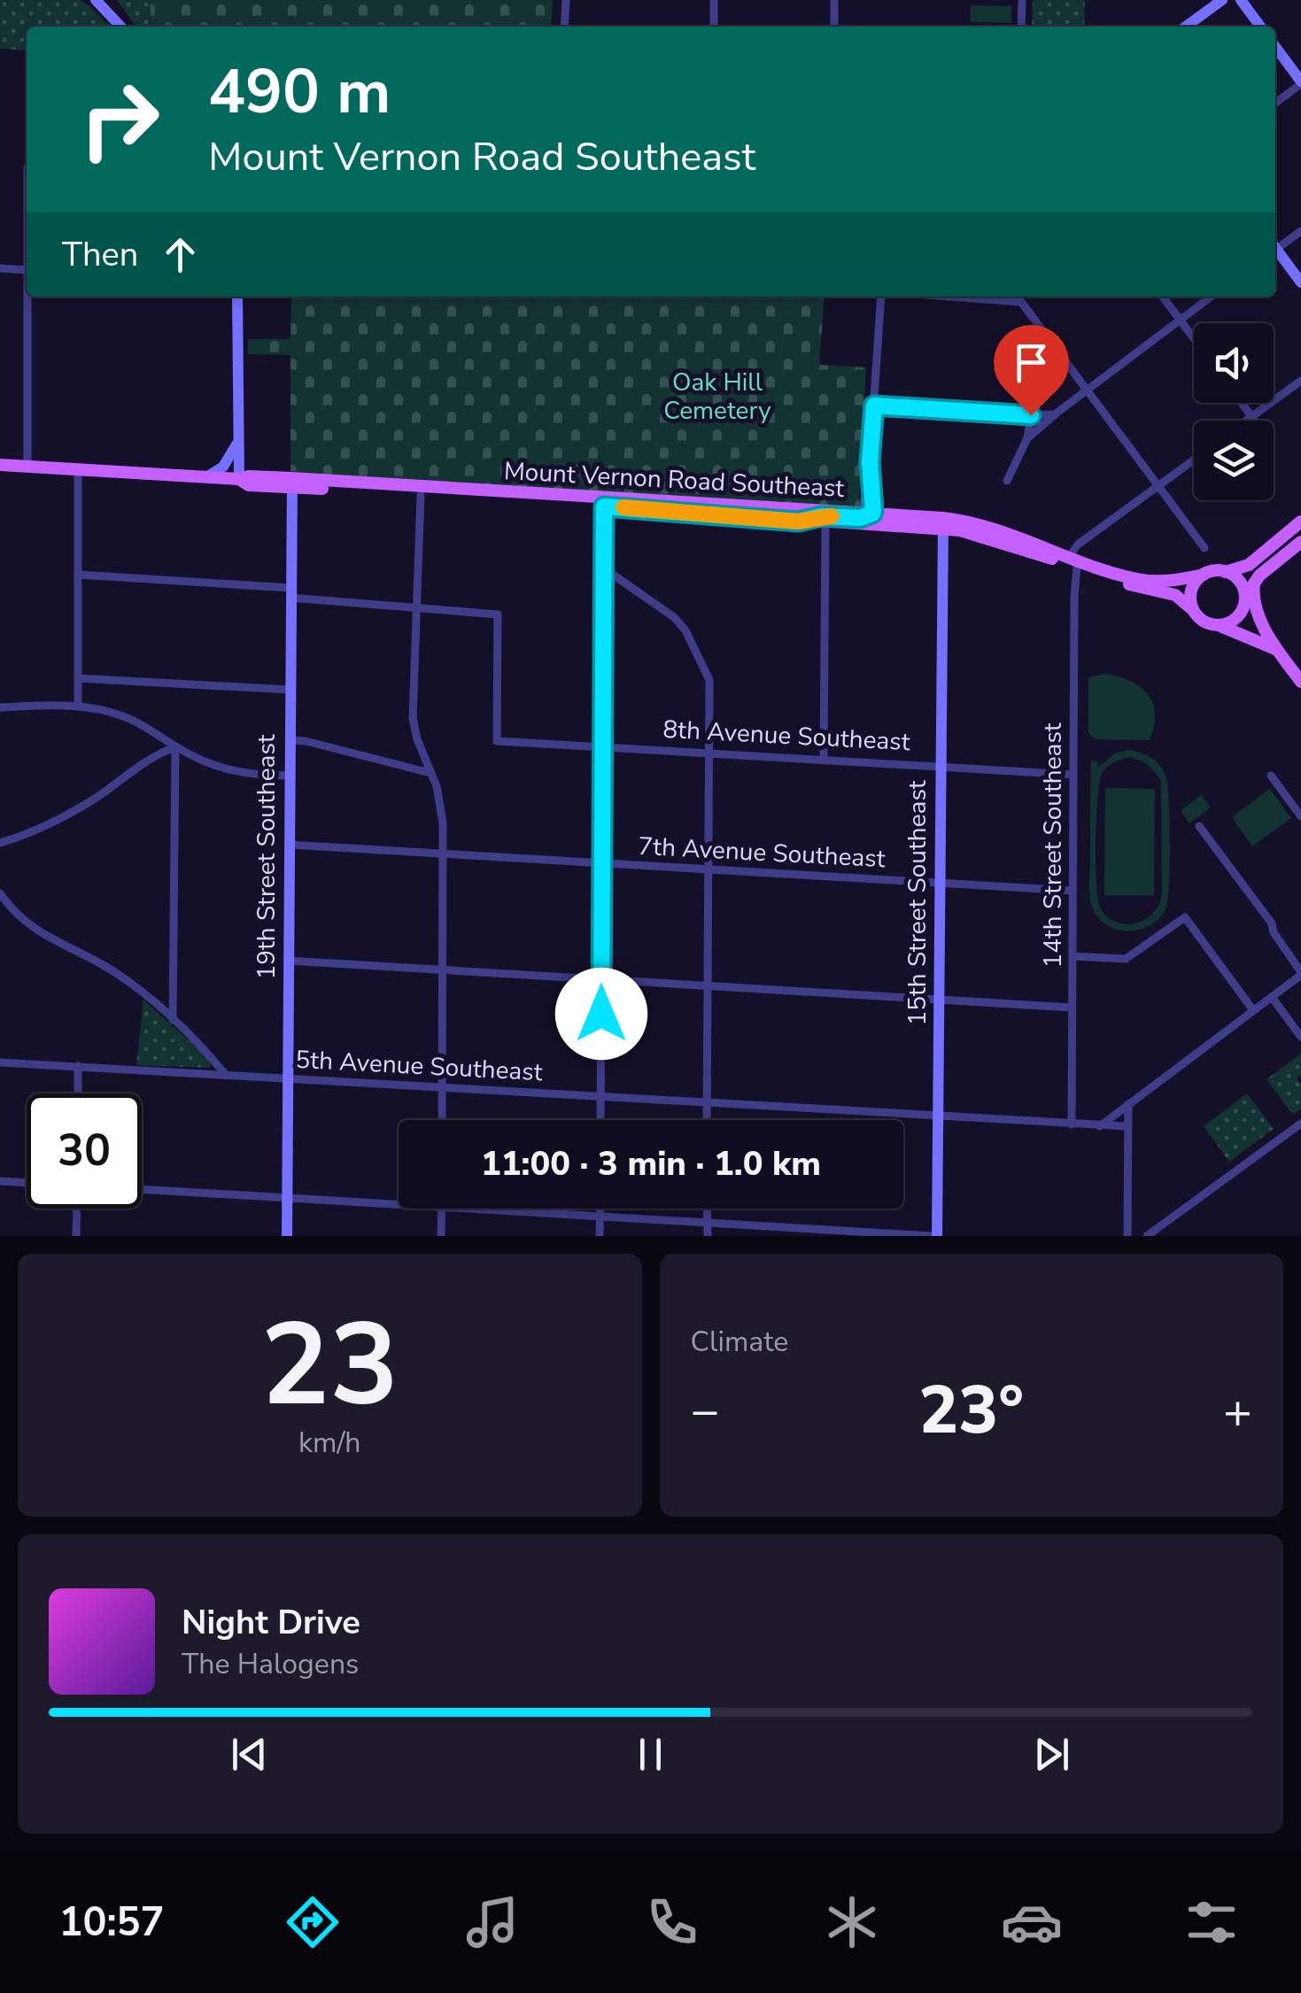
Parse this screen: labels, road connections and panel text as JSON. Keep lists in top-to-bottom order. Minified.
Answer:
{"streets":{"main road":["Mount Vernon Road Southeast","19th Street Southeast","15th Street Southeast"],"street":["8th Avenue Southeast","14th Street Southeast","7th Avenue Southeast","5th Avenue Southeast"]},"crossings":[["Mount Vernon Road Southeast","14th Street Southeast"],["Mount Vernon Road Southeast","19th Street Southeast"],["Mount Vernon Road Southeast","15th Street Southeast"],["8th Avenue Southeast","14th Street Southeast"],["8th Avenue Southeast","15th Street Southeast"],["14th Street Southeast","7th Avenue Southeast"],["14th Street Southeast","5th Avenue Southeast"],["7th Avenue Southeast","19th Street Southeast"],["7th Avenue Southeast","15th Street Southeast"],["19th Street Southeast","5th Avenue Southeast"],["15th Street Southeast","5th Avenue Southeast"]],"parks":["Oak Hill Cemetery"],"page":{"turn":["490 m","Mount Vernon Road Southeast"],"then":"Then","limit":"30","trip":"11:00 · 3 min · 1.0 km","tile":[["23","km/h"],"Climate"],"heat":["−","23°","+"],"song":["Night Drive","The Halogens"],"tabs":"10:57"}}
